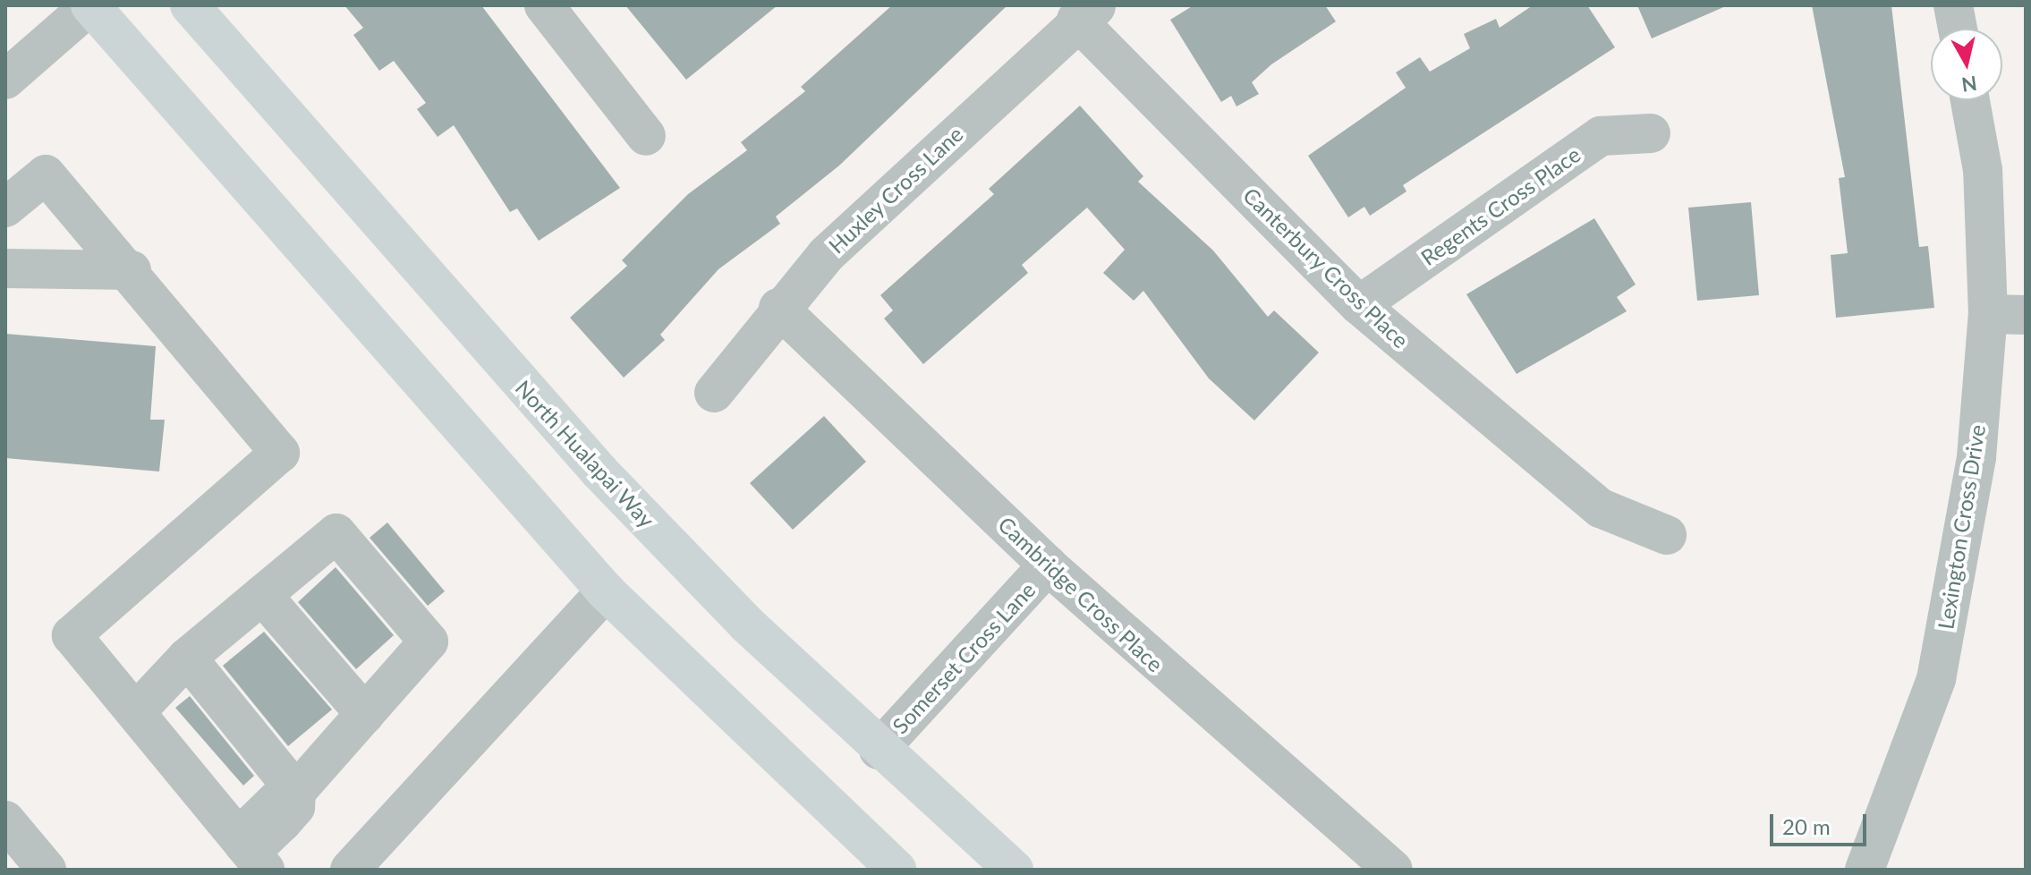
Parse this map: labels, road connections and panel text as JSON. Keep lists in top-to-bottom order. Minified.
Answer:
{"streets":{"main road":["North Hualapai Way"],"street":["Huxley Cross Lane","Regents Cross Place","Canterbury Cross Place","Lexington Cross Drive","Cambridge Cross Place","Somerset Cross Lane"]},"crossings":[["Huxley Cross Lane","Canterbury Cross Place"],["Huxley Cross Lane","Cambridge Cross Place"],["Regents Cross Place","Canterbury Cross Place"],["North Hualapai Way","Somerset Cross Lane"],["Cambridge Cross Place","Somerset Cross Lane"]],"scale_bar":"20 m","north":"bottom"}
